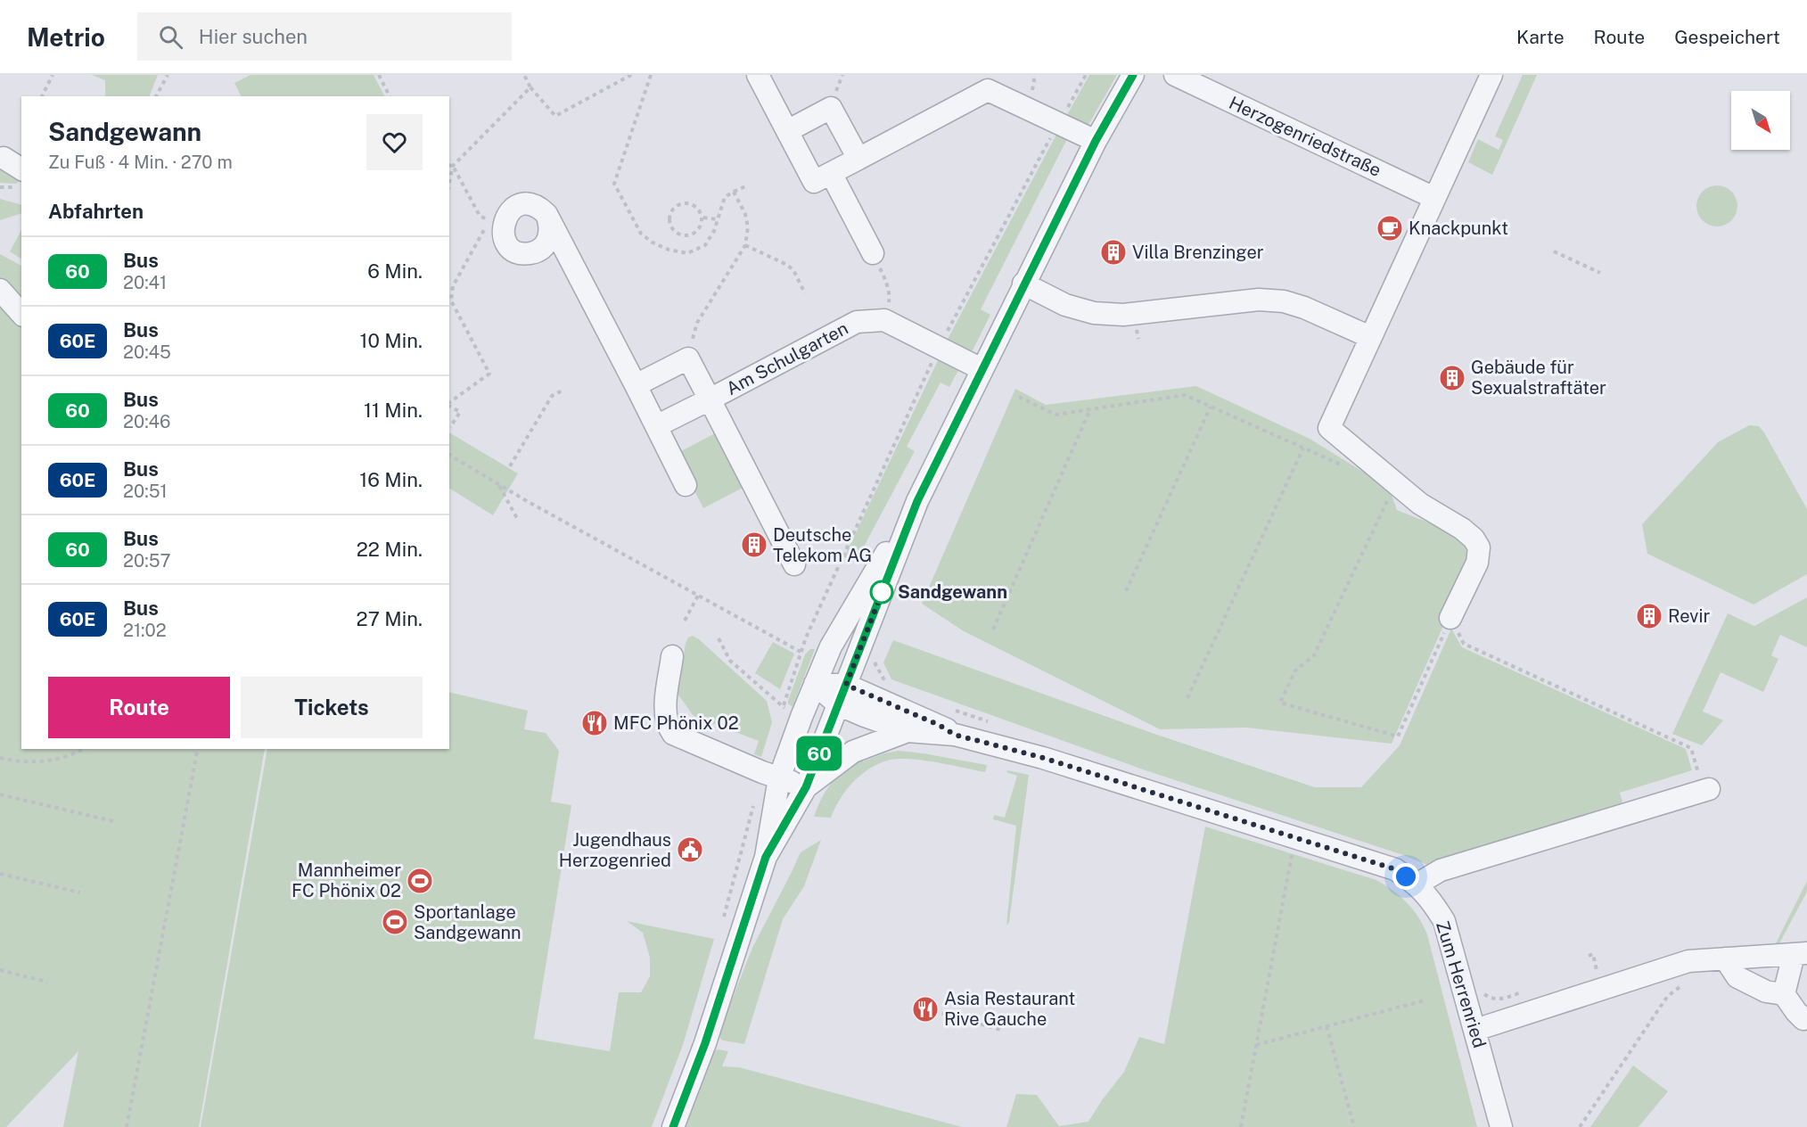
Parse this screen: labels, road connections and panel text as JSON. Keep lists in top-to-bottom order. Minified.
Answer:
{"streets":{"street":["Herzogenriedstraße","Am Schulgarten","Zum Herrenried"]},"places":{"cafe":["Knackpunkt"],"building":["Villa Brenzinger","Gebäude für Sexualstraftäter","Deutsche Telekom AG","Revir"],"other":["Sandgewann"],"restaurant":["MFC Phönix 02","Asia Restaurant Rive Gauche"],"public building":["Jugendhaus Herzogenried"],"sports":["Mannheimer FC Phönix 02","Sportanlage Sandgewann"]},"lines":["bus line 60"],"north":"bottom right","page":{"header":"Metrio","search":"Hier suchen","nav":["Karte","Route","Gespeichert"],"on_map":"60","heading":[["Sandgewann","Zu Fuß · 4 Min. · 270 m"],"Abfahrten"],"list":[{"mark":"60","name":"Bus","note":"20:41","value":"6 Min."},{"mark":"60E","name":"Bus","note":"20:45","value":"10 Min."},{"mark":"60","name":"Bus","note":"20:46","value":"11 Min."},{"mark":"60E","name":"Bus","note":"20:51","value":"16 Min."},{"mark":"60","name":"Bus","note":"20:57","value":"22 Min."},{"mark":"60E","name":"Bus","note":"21:02","value":"27 Min."}],"buttons":["Route","Tickets"]}}
